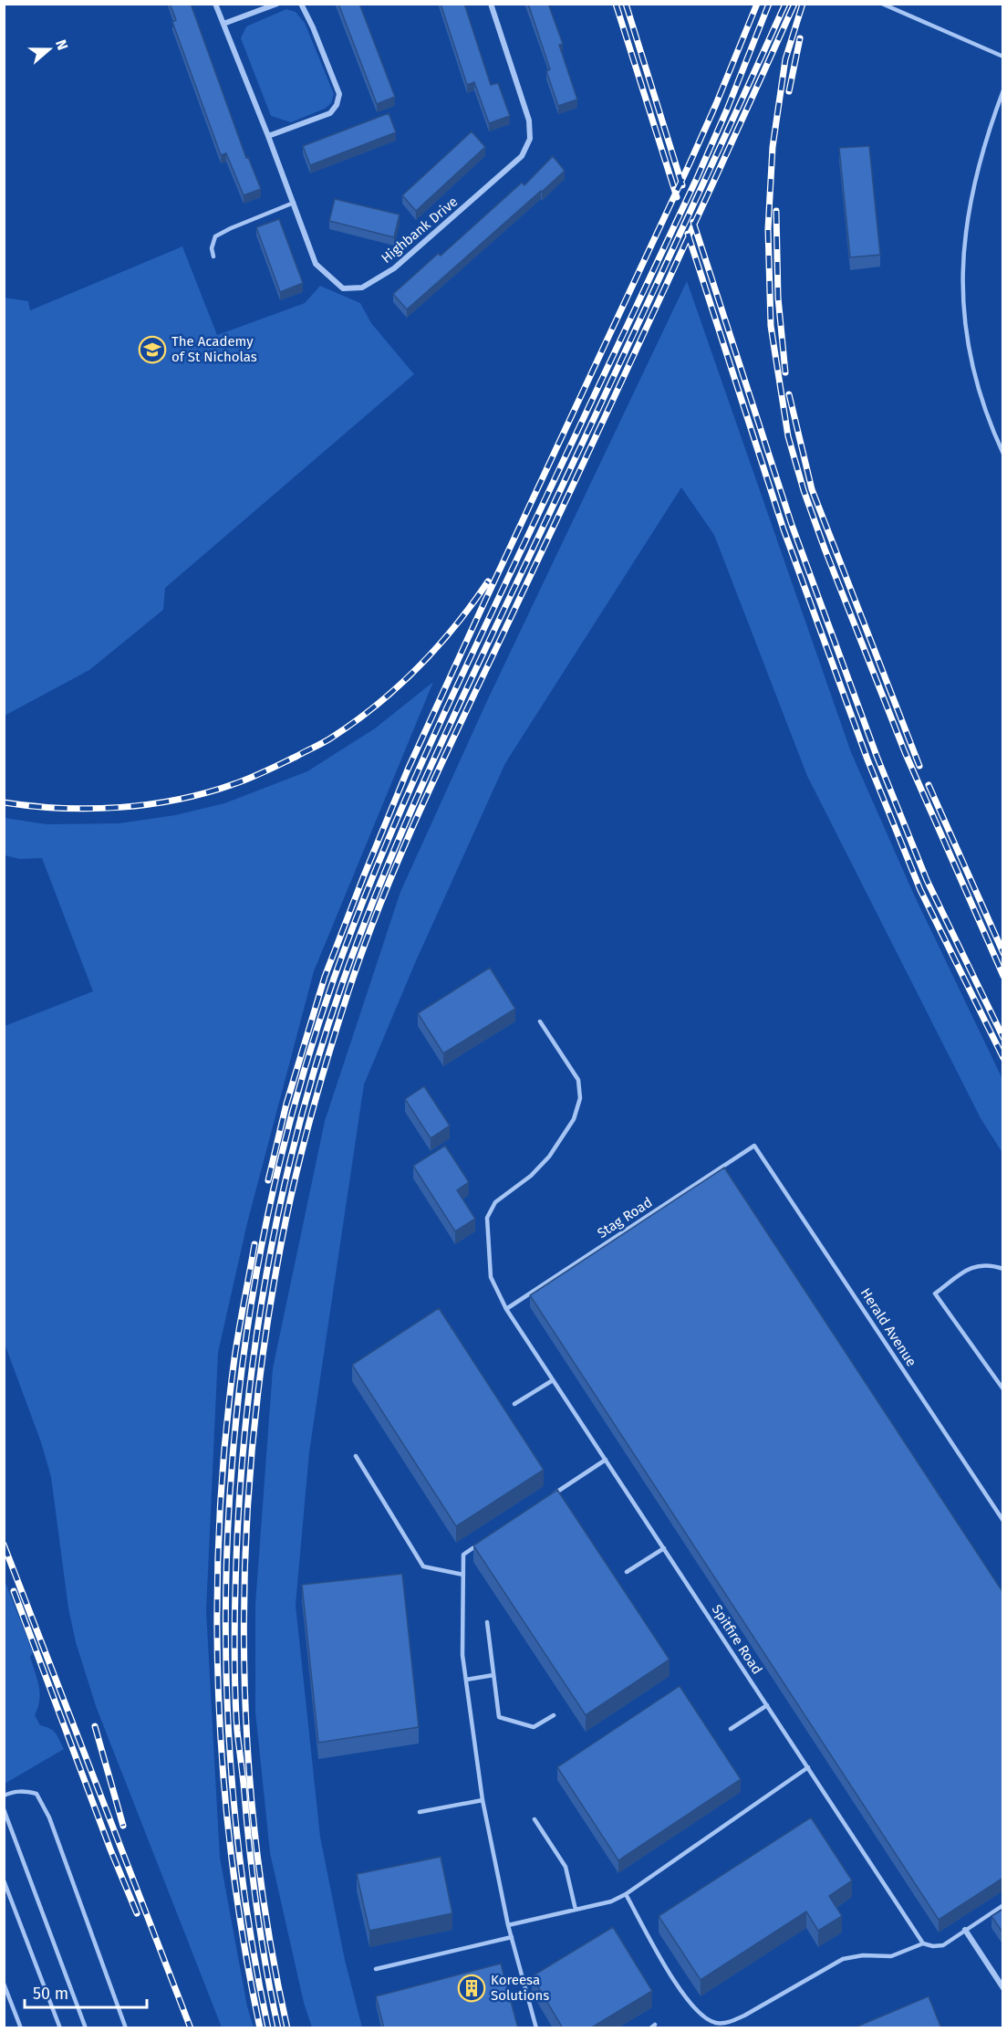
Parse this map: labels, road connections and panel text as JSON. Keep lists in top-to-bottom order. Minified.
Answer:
{"streets":{"street":["Highbank Drive"],"lane":["Stag Road","Herald Avenue","Spitfire Road"]},"crossings":[["Stag Road","Herald Avenue"],["Stag Road","Spitfire Road"]],"places":{"school or university":["The Academy of St Nicholas"],"building":["Koreesa Solutions"]},"scale_bar":"50 m","north":"right"}
